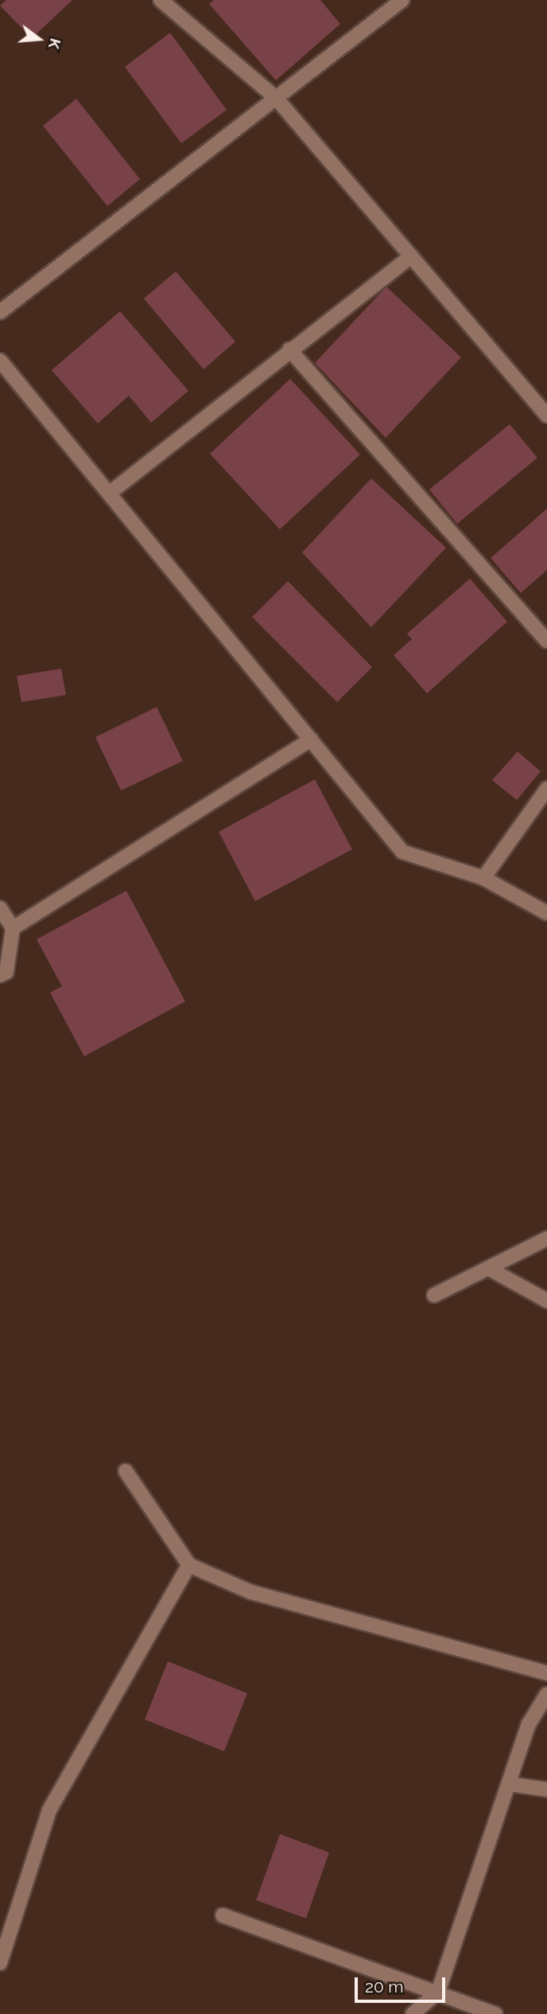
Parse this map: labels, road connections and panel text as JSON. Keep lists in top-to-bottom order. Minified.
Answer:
{"scale_bar":"20 m","north":"right"}
